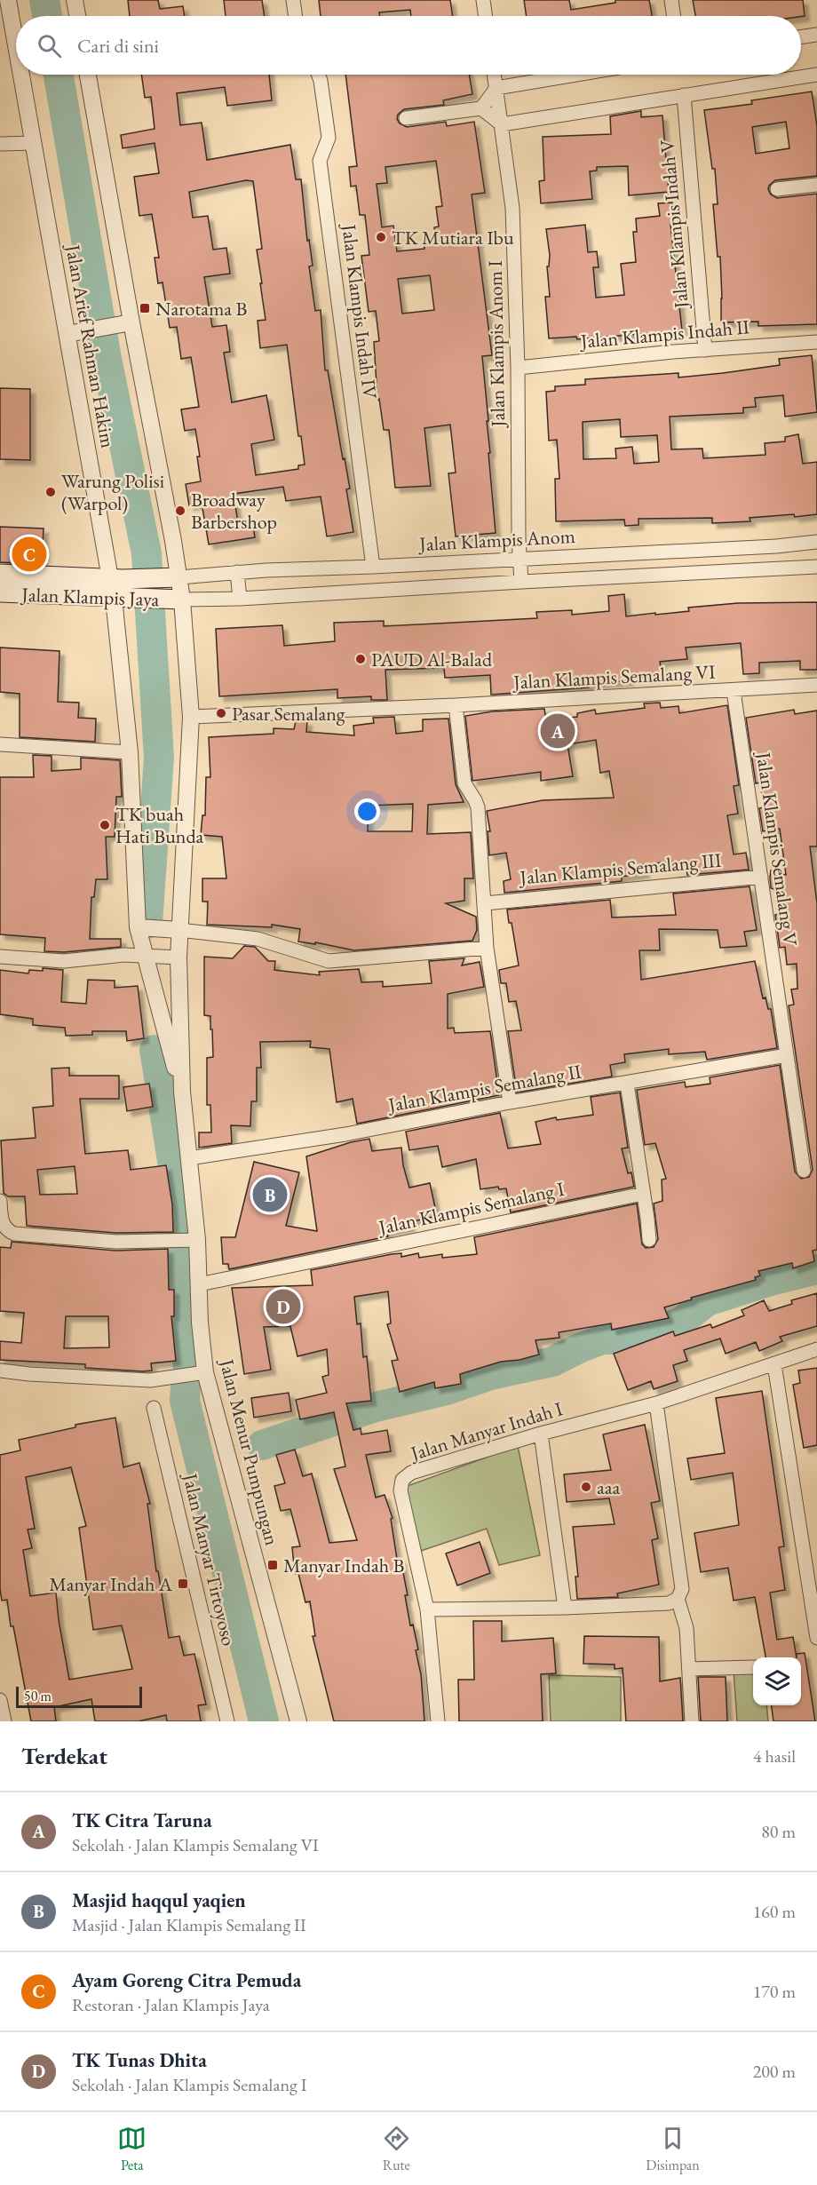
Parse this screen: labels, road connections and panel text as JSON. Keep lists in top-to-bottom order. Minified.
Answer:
{"streets":{"main road":["Jalan Klampis Jaya"],"street":["Jalan Klampis Indah V","Jalan Klampis Indah IV","Jalan Klampis Indah II","Jalan Klampis Anom I","Jalan Arief Rahman Hakim","Jalan Klampis Anom","Jalan Klampis Semalang VI","Jalan Klampis Semalang V","Jalan Klampis Semalang III","Jalan Klampis Semalang II","Jalan Klampis Semalang I","Jalan Manyar Indah I","Jalan Menur Pumpungan","Jalan Manyar Tirtoyoso"]},"crossings":[["Jalan Klampis Indah V","Jalan Klampis Indah II"],["Jalan Klampis Indah IV","Jalan Klampis Anom"],["Jalan Klampis Indah II","Jalan Klampis Anom I"],["Jalan Klampis Anom I","Jalan Klampis Anom"],["Jalan Arief Rahman Hakim","Jalan Klampis Jaya"],["Jalan Arief Rahman Hakim","Jalan Menur Pumpungan"],["Jalan Klampis Anom","Jalan Klampis Jaya"],["Jalan Klampis Semalang VI","Jalan Klampis Semalang V"],["Jalan Klampis Semalang V","Jalan Klampis Semalang III"],["Jalan Klampis Semalang V","Jalan Klampis Semalang II"],["Jalan Klampis Semalang II","Jalan Menur Pumpungan"],["Jalan Klampis Semalang I","Jalan Menur Pumpungan"]],"places":{"other":["TK Mutiara Ibu","Warung Polisi (Warpol)","Broadway Barbershop","PAUD Al-Balad","Pasar Semalang","TK buah Hati Bunda","aaa"],"transit":["Narotama B","Manyar Indah B","Manyar Indah A"]},"scale_bar":"50 m","page":{"search":"Cari di sini","pins":["C","A","B","D"],"scale":"50 m","heading":["Terdekat","4 hasil"],"list":[{"mark":"A","name":"TK Citra Taruna","note":"Sekolah · Jalan Klampis Semalang VI","value":"80 m"},{"mark":"B","name":"Masjid haqqul yaqien","note":"Masjid · Jalan Klampis Semalang II","value":"160 m"},{"mark":"C","name":"Ayam Goreng Citra Pemuda","note":"Restoran · Jalan Klampis Jaya","value":"170 m"},{"mark":"D","name":"TK Tunas Dhita","note":"Sekolah · Jalan Klampis Semalang I","value":"200 m"}],"nav":["Peta","Rute","Disimpan"]}}
